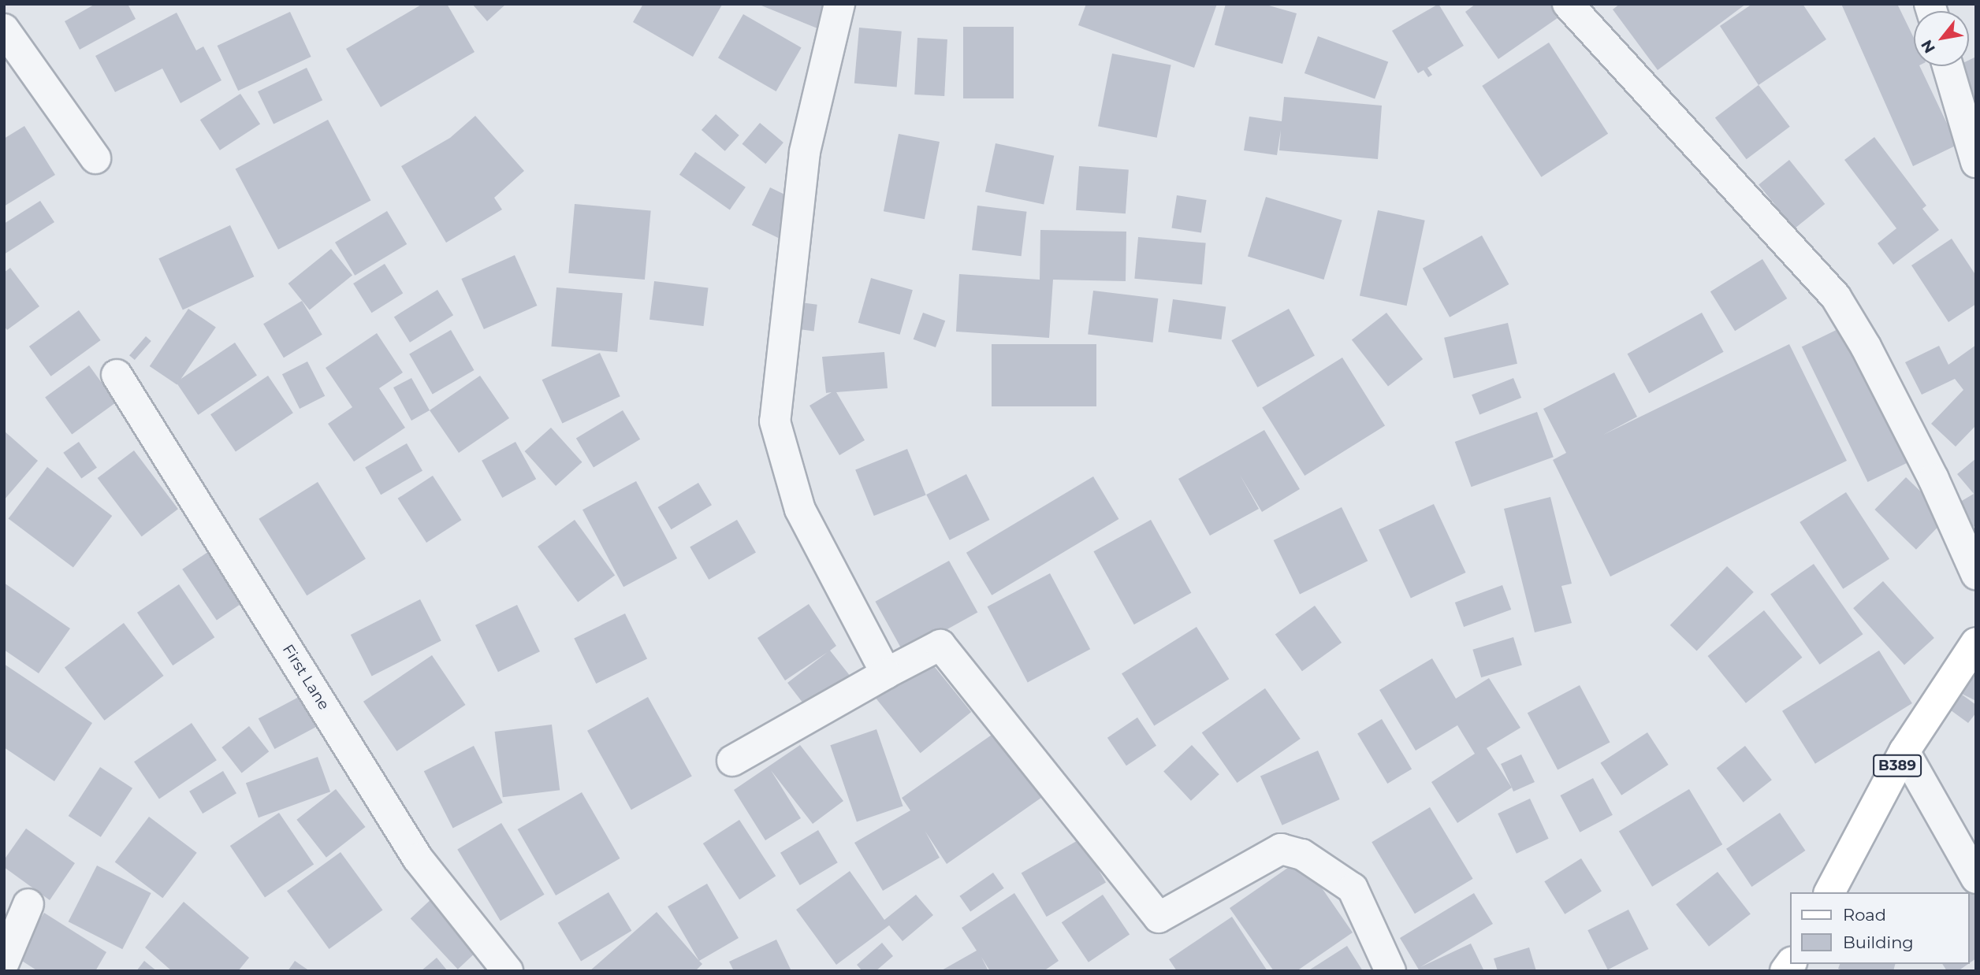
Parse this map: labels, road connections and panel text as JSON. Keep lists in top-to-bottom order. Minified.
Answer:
{"streets":{"main road":["B389"],"street":["First Lane"]},"legend":["Road","Building"],"north":"bottom left"}
